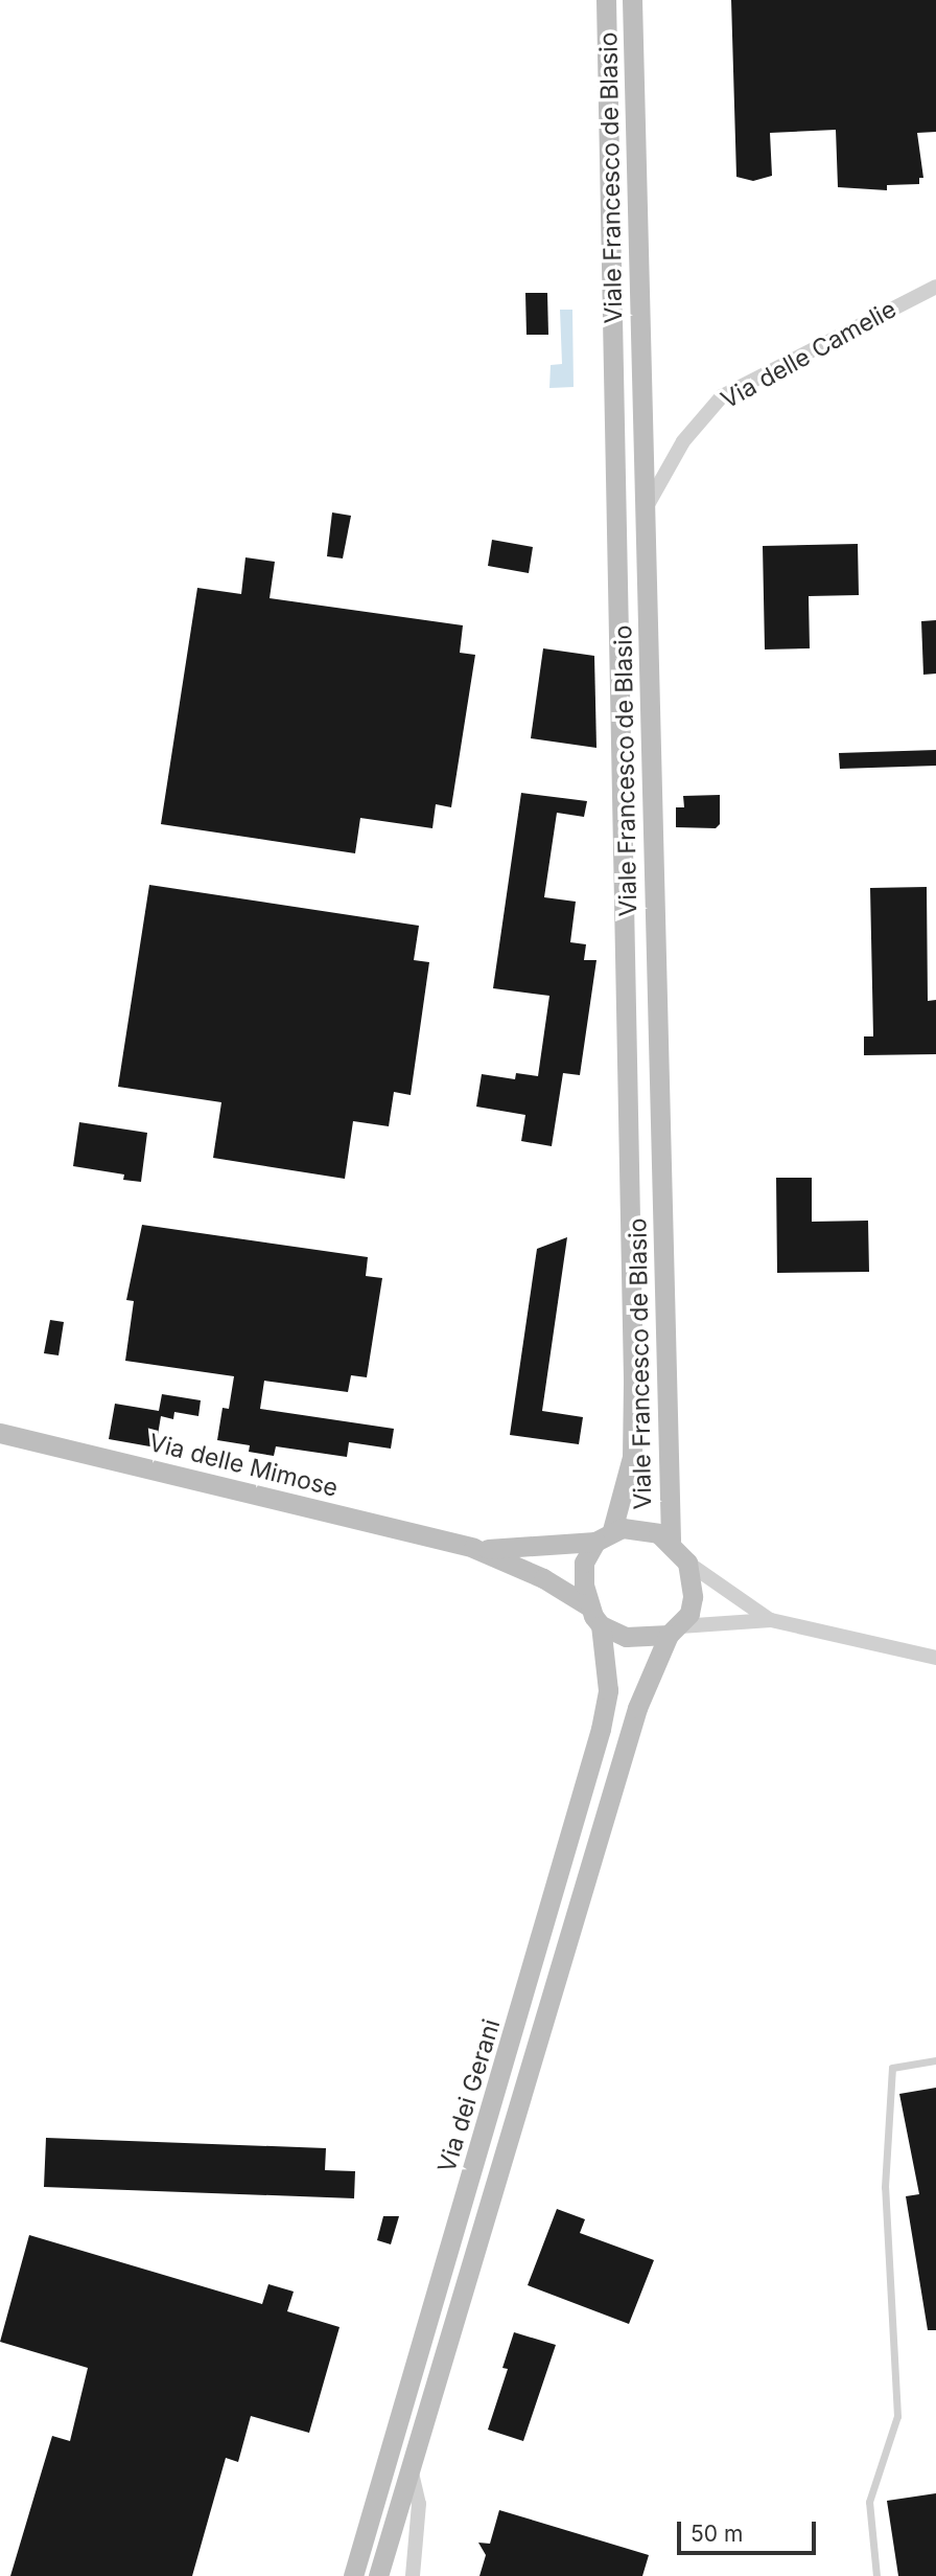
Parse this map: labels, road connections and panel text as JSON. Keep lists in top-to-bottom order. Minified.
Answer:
{"streets":{"street":["Viale Francesco de Blasio","Via delle Camelie","Via delle Mimose","Via dei Gerani"]},"crossings":[["Viale Francesco de Blasio","Via delle Camelie"],["Viale Francesco de Blasio","Via delle Mimose"],["Viale Francesco de Blasio","Via dei Gerani"],["Via delle Mimose","Via dei Gerani"]],"scale_bar":"50 m"}
